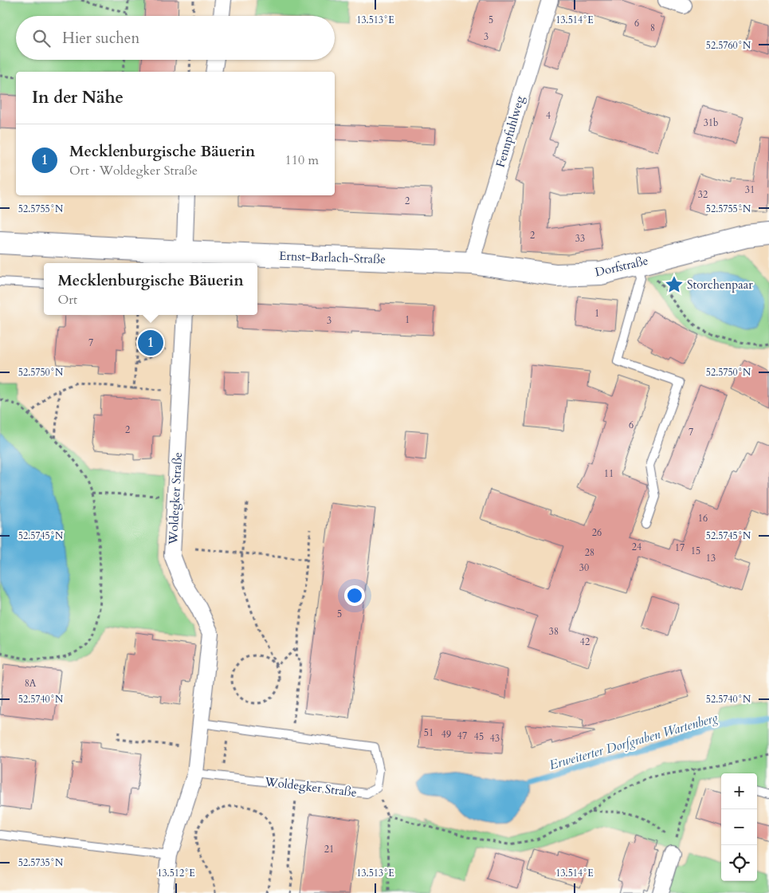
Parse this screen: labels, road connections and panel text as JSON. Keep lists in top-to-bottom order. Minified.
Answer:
{"streets":{"main road":["Ernst-Barlach-Straße","Dorfstraße"],"street":["Fennpfuhlweg","Woldegker Straße"]},"crossings":[["Fennpfuhlweg","Ernst-Barlach-Straße"],["Fennpfuhlweg","Dorfstraße"],["Ernst-Barlach-Straße","Dorfstraße"]],"water":["Erweiterter Dorfgraben Wartenberg"],"places":{"place":["Storchenpaar"]},"house_numbers":["5","6","8","3","4","31b","31","32","2","2","33","1","1","3","7","6","2","7","11","16","26","24","17","15","28","13","30","5","38","42","8A","51","49","47","45","43","21"],"page":{"search":"Hier suchen","heading":"In der Nähe","list":[{"mark":"1","name":"Mecklenburgische Bäuerin","note":"Ort · Woldegker Straße","value":"110 m"}],"popup":["Mecklenburgische Bäuerin","Ort"],"pins":"1","map_buttons":["+","−"]},"coordinates":["13.513°E","13.514°E","52.5760°N","52.5755°N","52.5750°N","52.5745°N","52.5740°N","52.5735°N","13.512°E"]}
